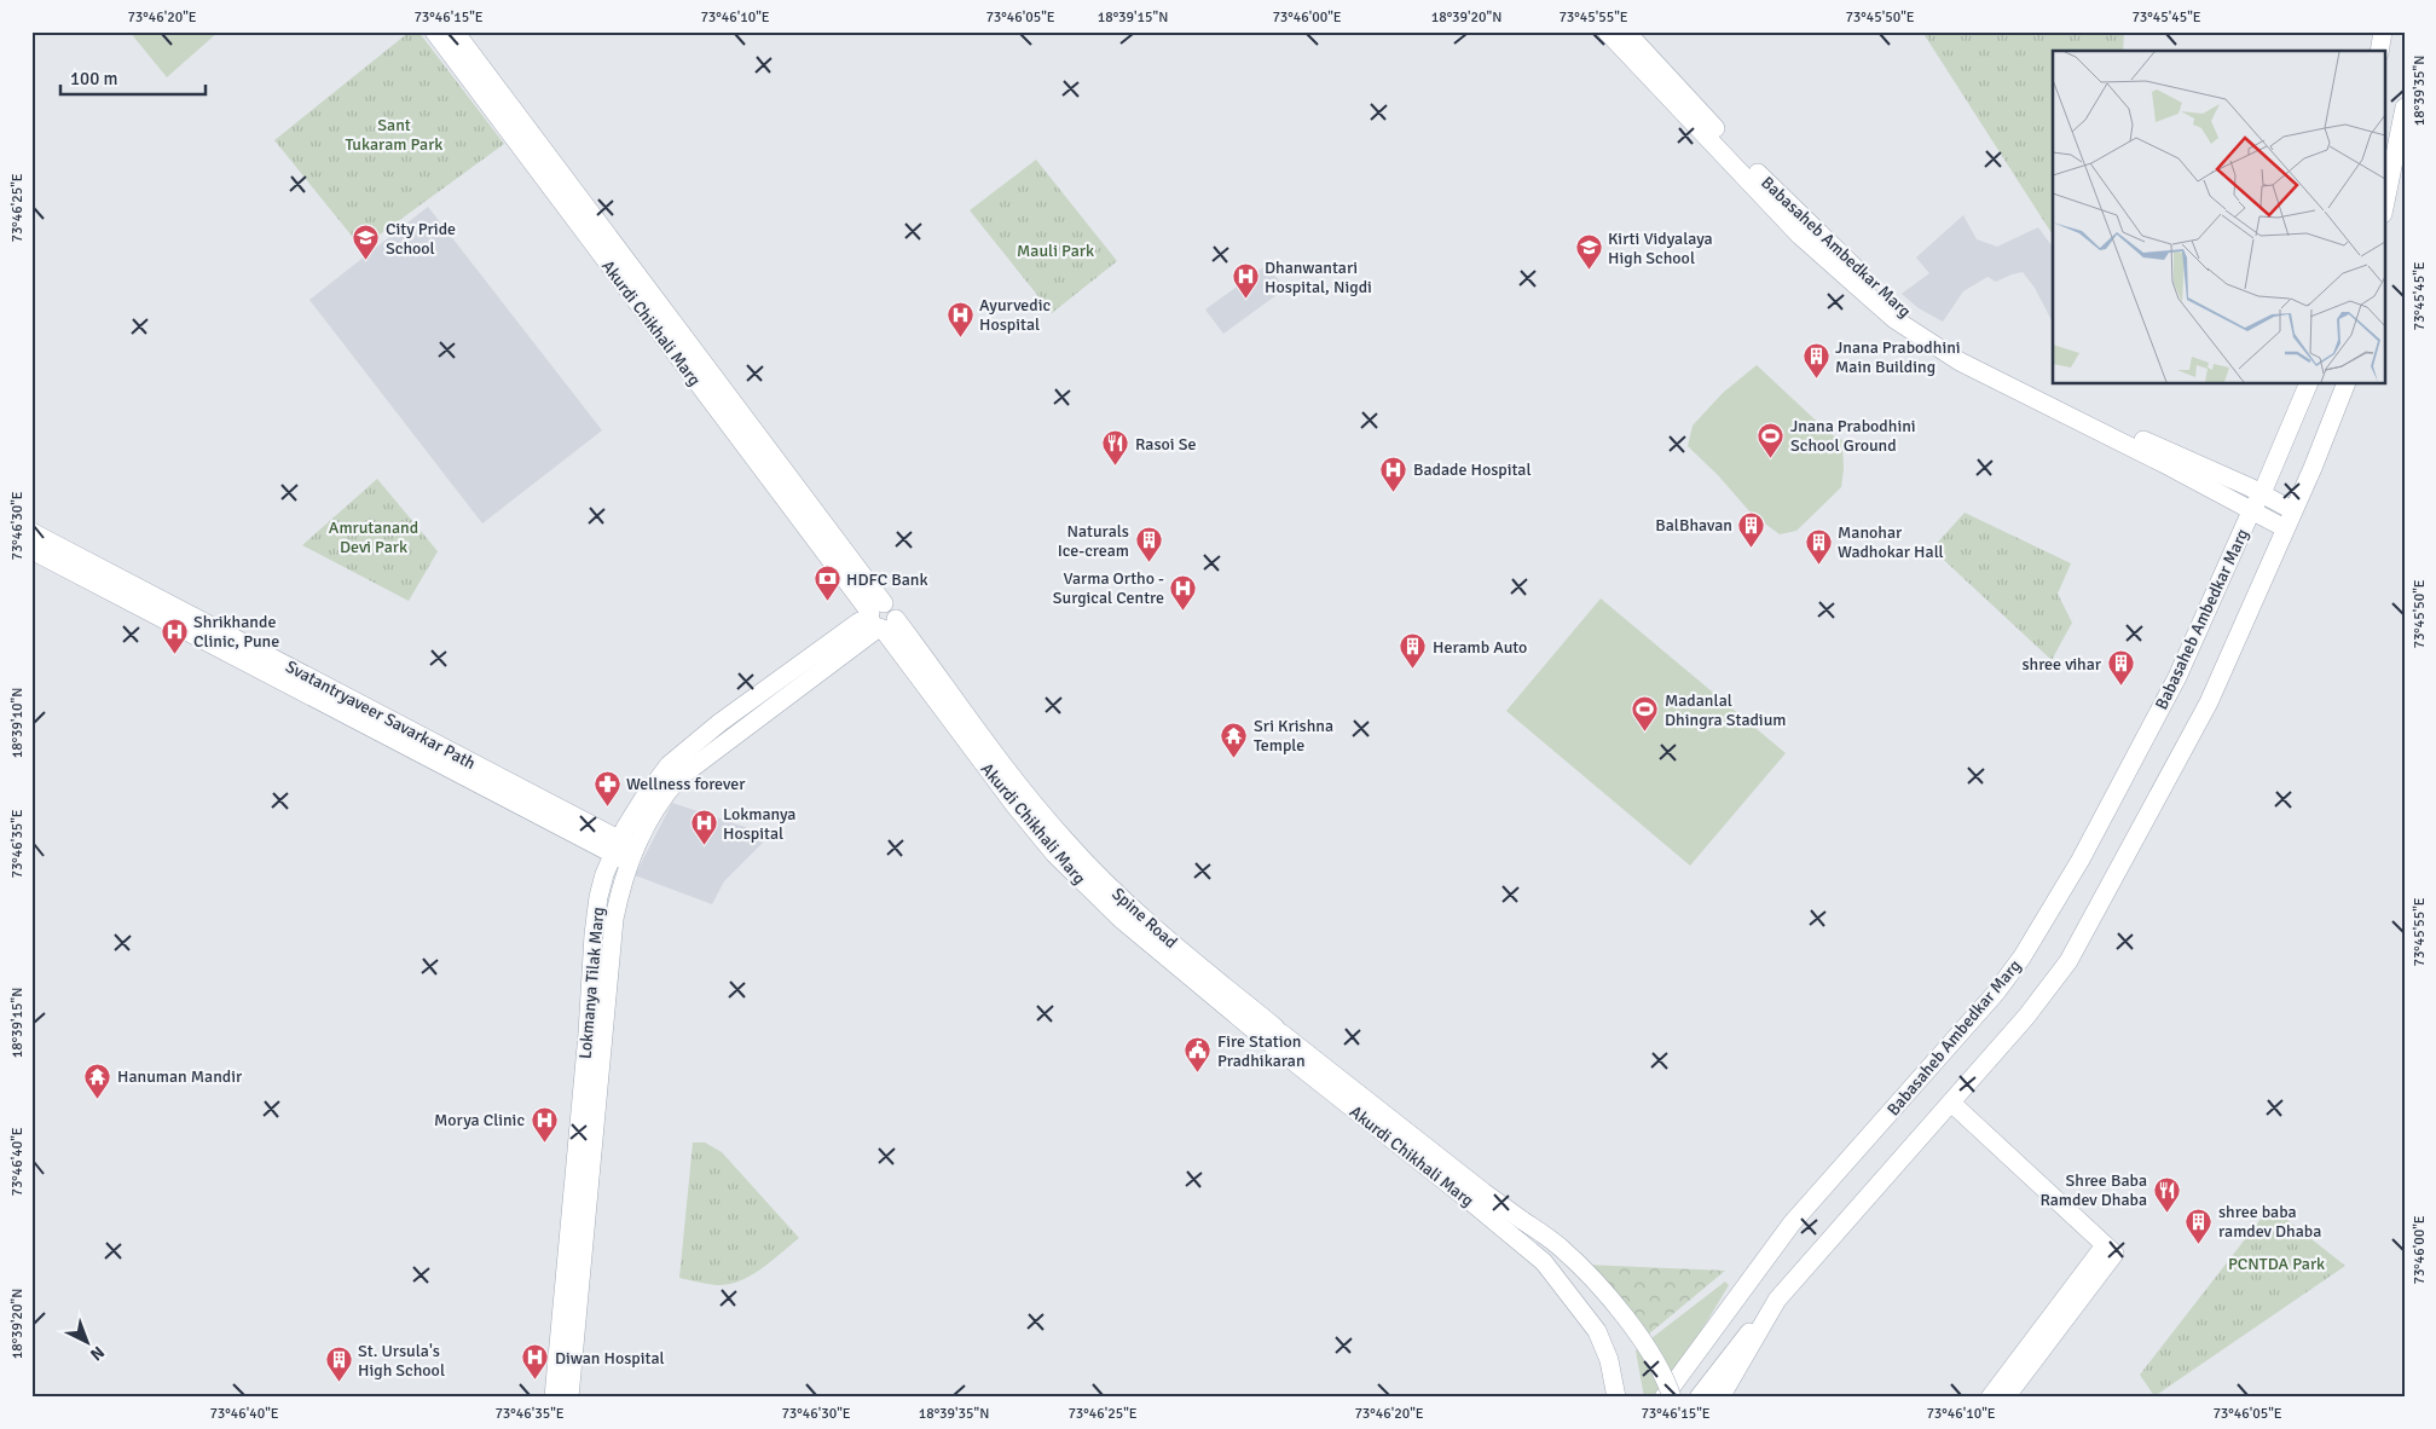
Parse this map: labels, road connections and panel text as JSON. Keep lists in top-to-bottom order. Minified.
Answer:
{"streets":{"main road":["Babasaheb Ambedkar Marg","Akurdi Chikhali Marg","Svatantryaveer Savarkar Path","Lokmanya Tilak Marg"]},"crossings":[["Babasaheb Ambedkar Marg","Akurdi Chikhali Marg"],["Akurdi Chikhali Marg","Lokmanya Tilak Marg"],["Svatantryaveer Savarkar Path","Lokmanya Tilak Marg"]],"parks":["Sant Tukaram Park","Mauli Park","Amrutanand Devi Park","PCNTDA Park"],"places":{"school or university":["City Pride School","Kirti Vidyalaya High School"],"hospital":["Dhanwantari Hospital, Nigdi","Ayurvedic Hospital","Badade Hospital","Varma Ortho - Surgical Centre","Shrikhande Clinic, Pune","Lokmanya Hospital","Morya Clinic","Diwan Hospital"],"building":["Jnana Prabodhini Main Building","BalBhavan","Naturals Ice-cream","Manohar Wadhokar Hall","Heramb Auto","shree vihar","shree baba ramdev Dhaba","St. Ursula's High School"],"sports":["Jnana Prabodhini School Ground","Madanlal Dhingra Stadium"],"restaurant":["Rasoi Se","Shree Baba Ramdev Dhaba"],"bank":["HDFC Bank"],"temple":["Sri Krishna Temple","Hanuman Mandir"],"pharmacy":["Wellness forever"],"public building":["Fire Station Pradhikaran"]},"scale_bar":"100 m","north":"bottom right","coordinates":["73°46'20\"E","73°46'15\"E","73°46'10\"E","73°46'05\"E","18°39'15\"N","73°46'00\"E","18°39'20\"N","73°45'55\"E","73°45'50\"E","73°45'45\"E","18°39'35\"N","73°46'25\"E","73°46'30\"E","18°39'10\"N","73°46'35\"E","73°46'40\"E"]}
